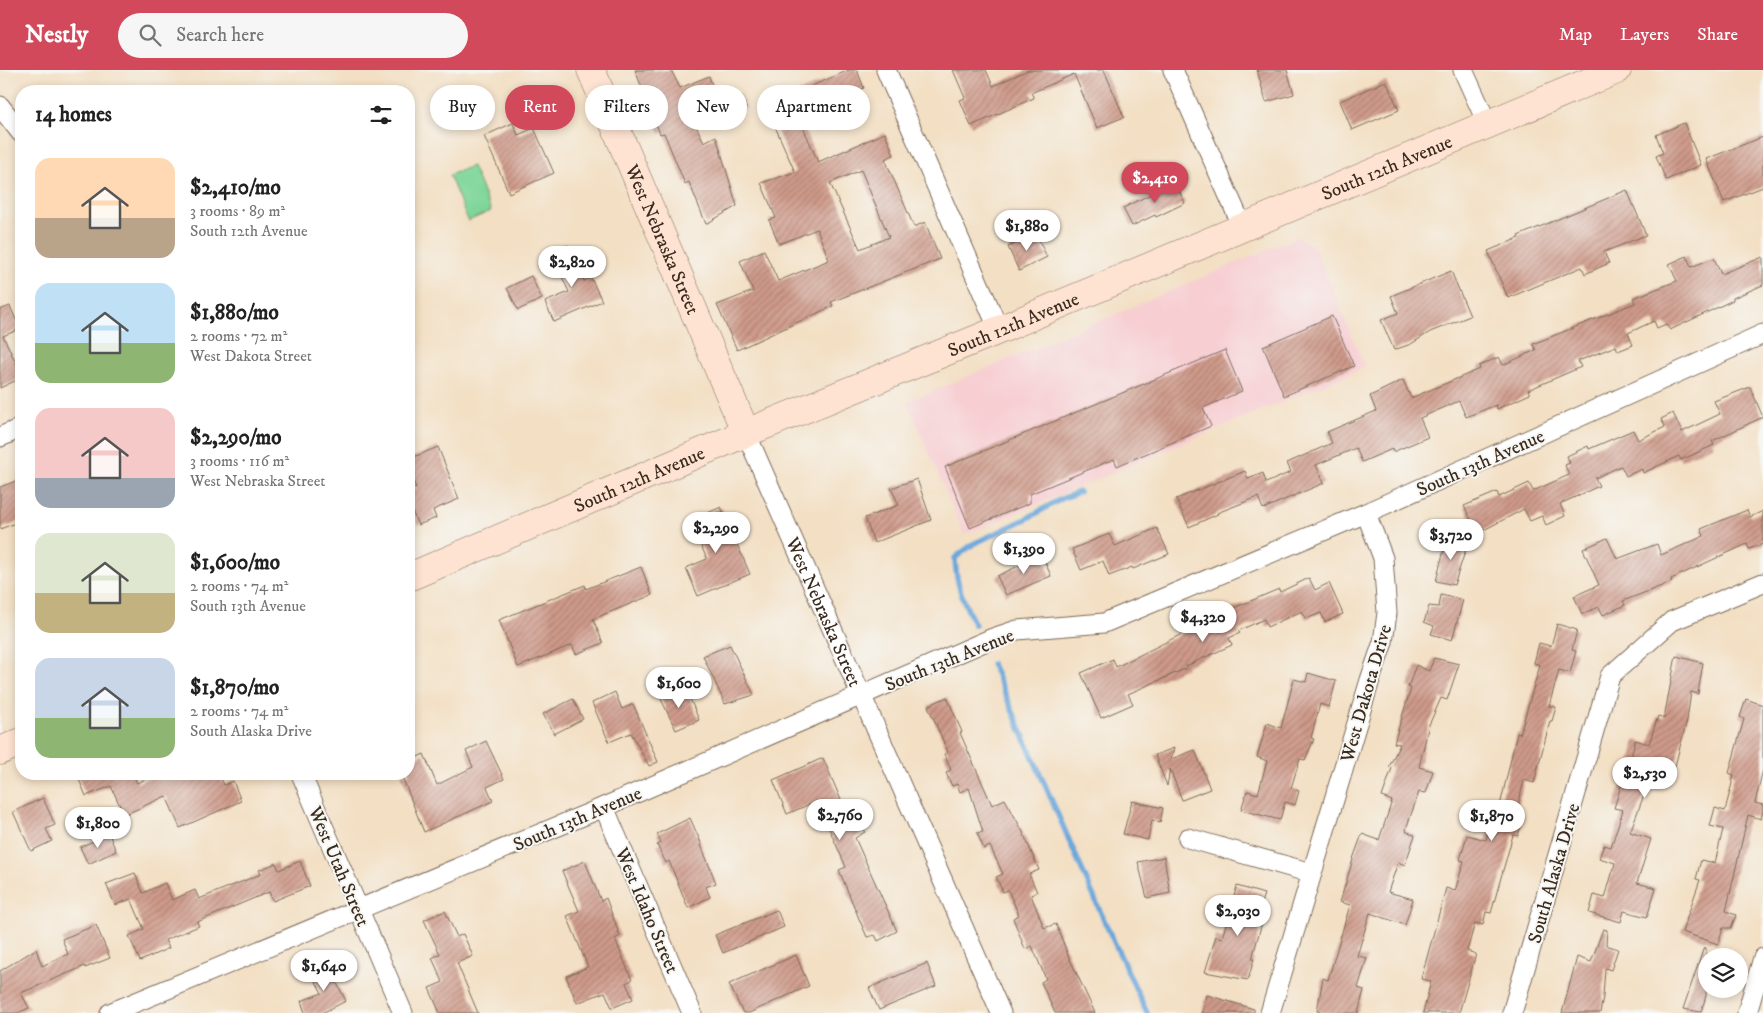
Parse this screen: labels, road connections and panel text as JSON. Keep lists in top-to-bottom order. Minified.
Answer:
{"streets":{"main road":["South 12th Avenue","West Nebraska Street"],"street":["South 13th Avenue","West Dakota Drive","West Utah Street","South Alaska Drive","West Idaho Street"]},"crossings":[["South 12th Avenue","West Nebraska Street"],["West Nebraska Street","South 13th Avenue"],["South 13th Avenue","West Dakota Drive"],["South 13th Avenue","West Utah Street"],["South 13th Avenue","West Idaho Street"]],"page":{"header":"Nestly","search":"Search here","nav":["Map","Layers","Share"],"chip":["Buy","Rent","Filters","New","Apartment"],"heading":"14 homes","list":[{"name":"$2,410/mo","note":"3 rooms · 89 m² · South 12th Avenue"},{"name":"$1,880/mo","note":"2 rooms · 72 m² · West Dakota Street"},{"name":"$2,290/mo","note":"3 rooms · 116 m² · West Nebraska Street"},{"name":"$1,600/mo","note":"2 rooms · 74 m² · South 13th Avenue"},{"name":"$1,870/mo","note":"2 rooms · 74 m² · South Alaska Drive"}],"price":["$2,410","$1,880","$2,820","$2,290","$3,720","$1,390","$4,320","$1,600","$2,530","$2,760","$1,870","$1,800","$2,030","$1,640"]}}
